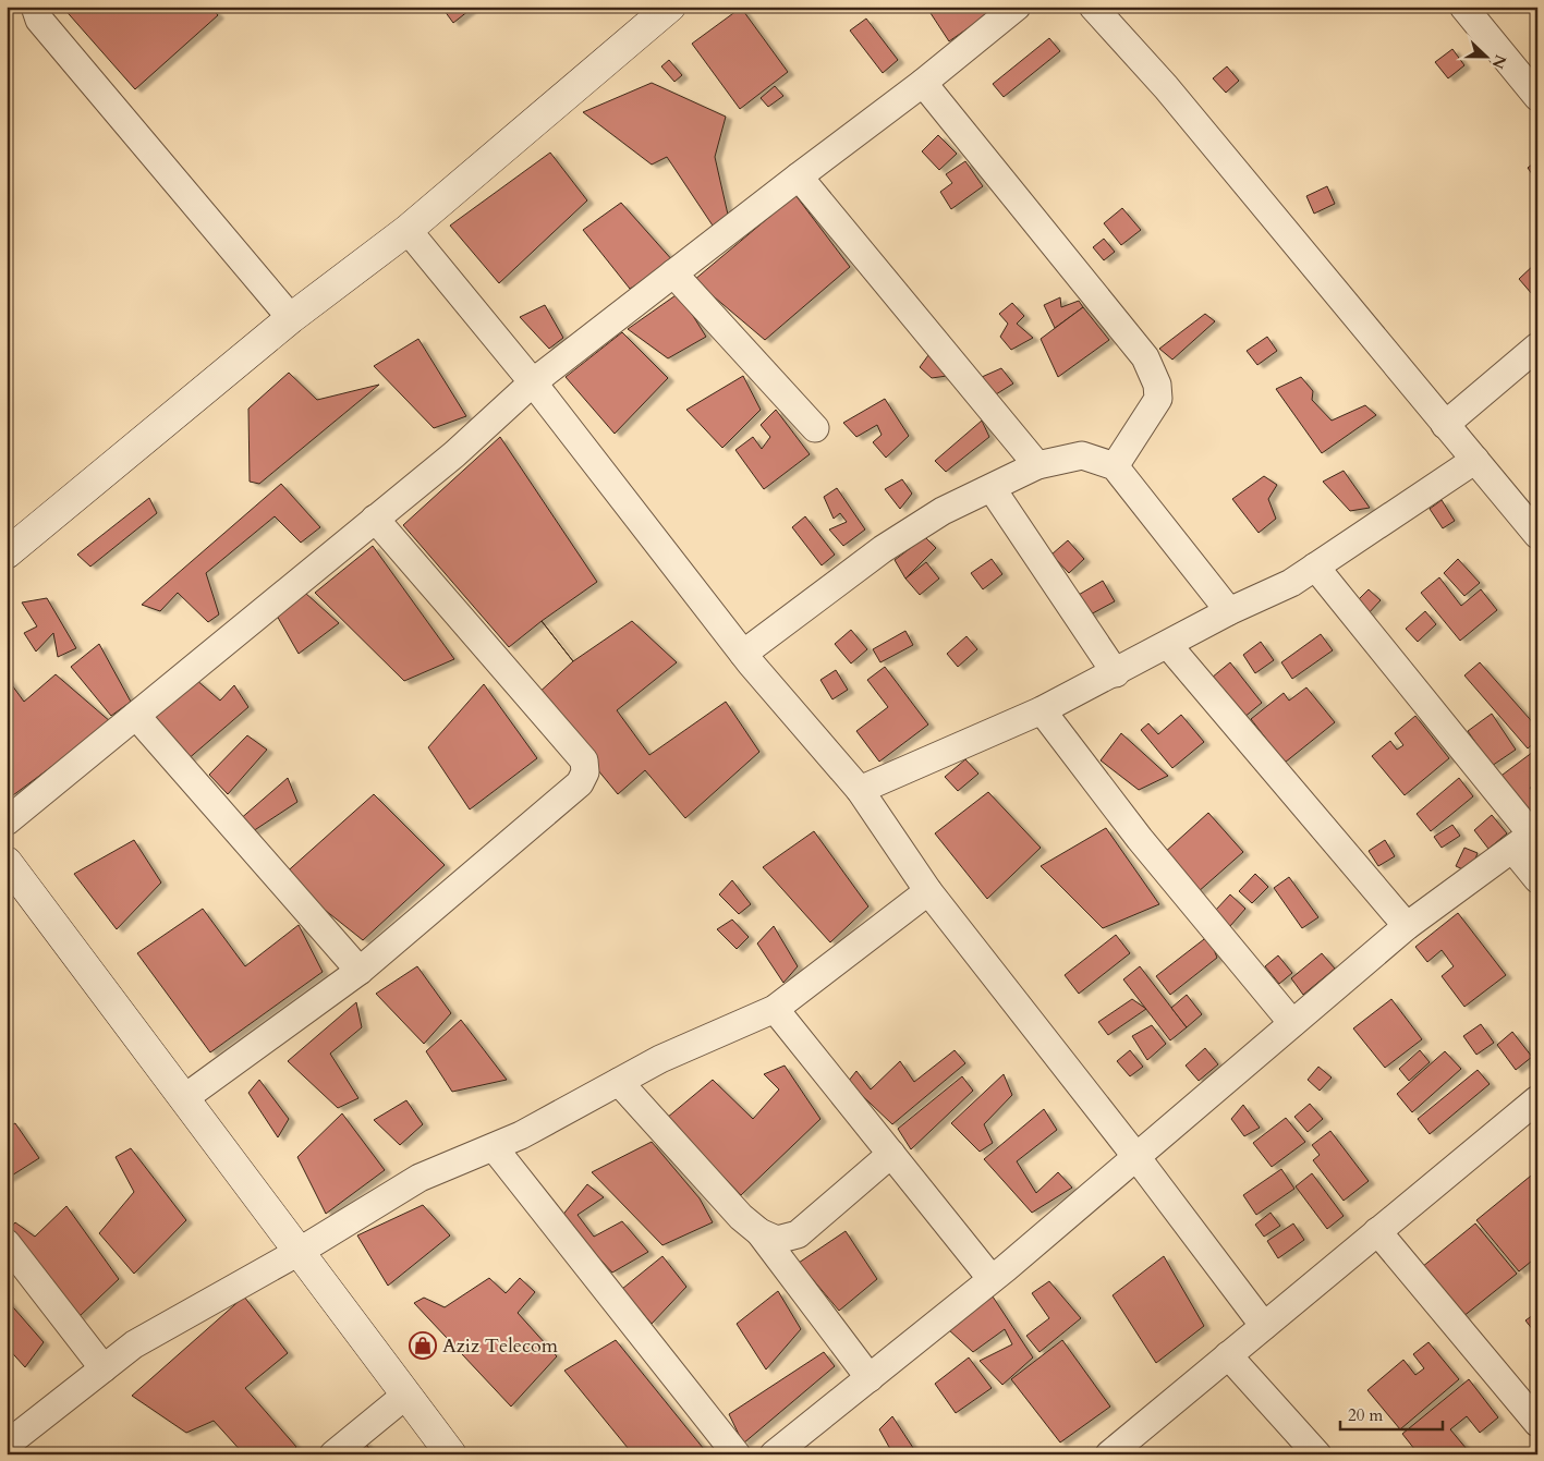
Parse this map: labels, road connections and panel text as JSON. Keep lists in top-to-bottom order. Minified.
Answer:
{"places":{"shop":["Aziz Telecom"]},"scale_bar":"20 m","north":"right"}
